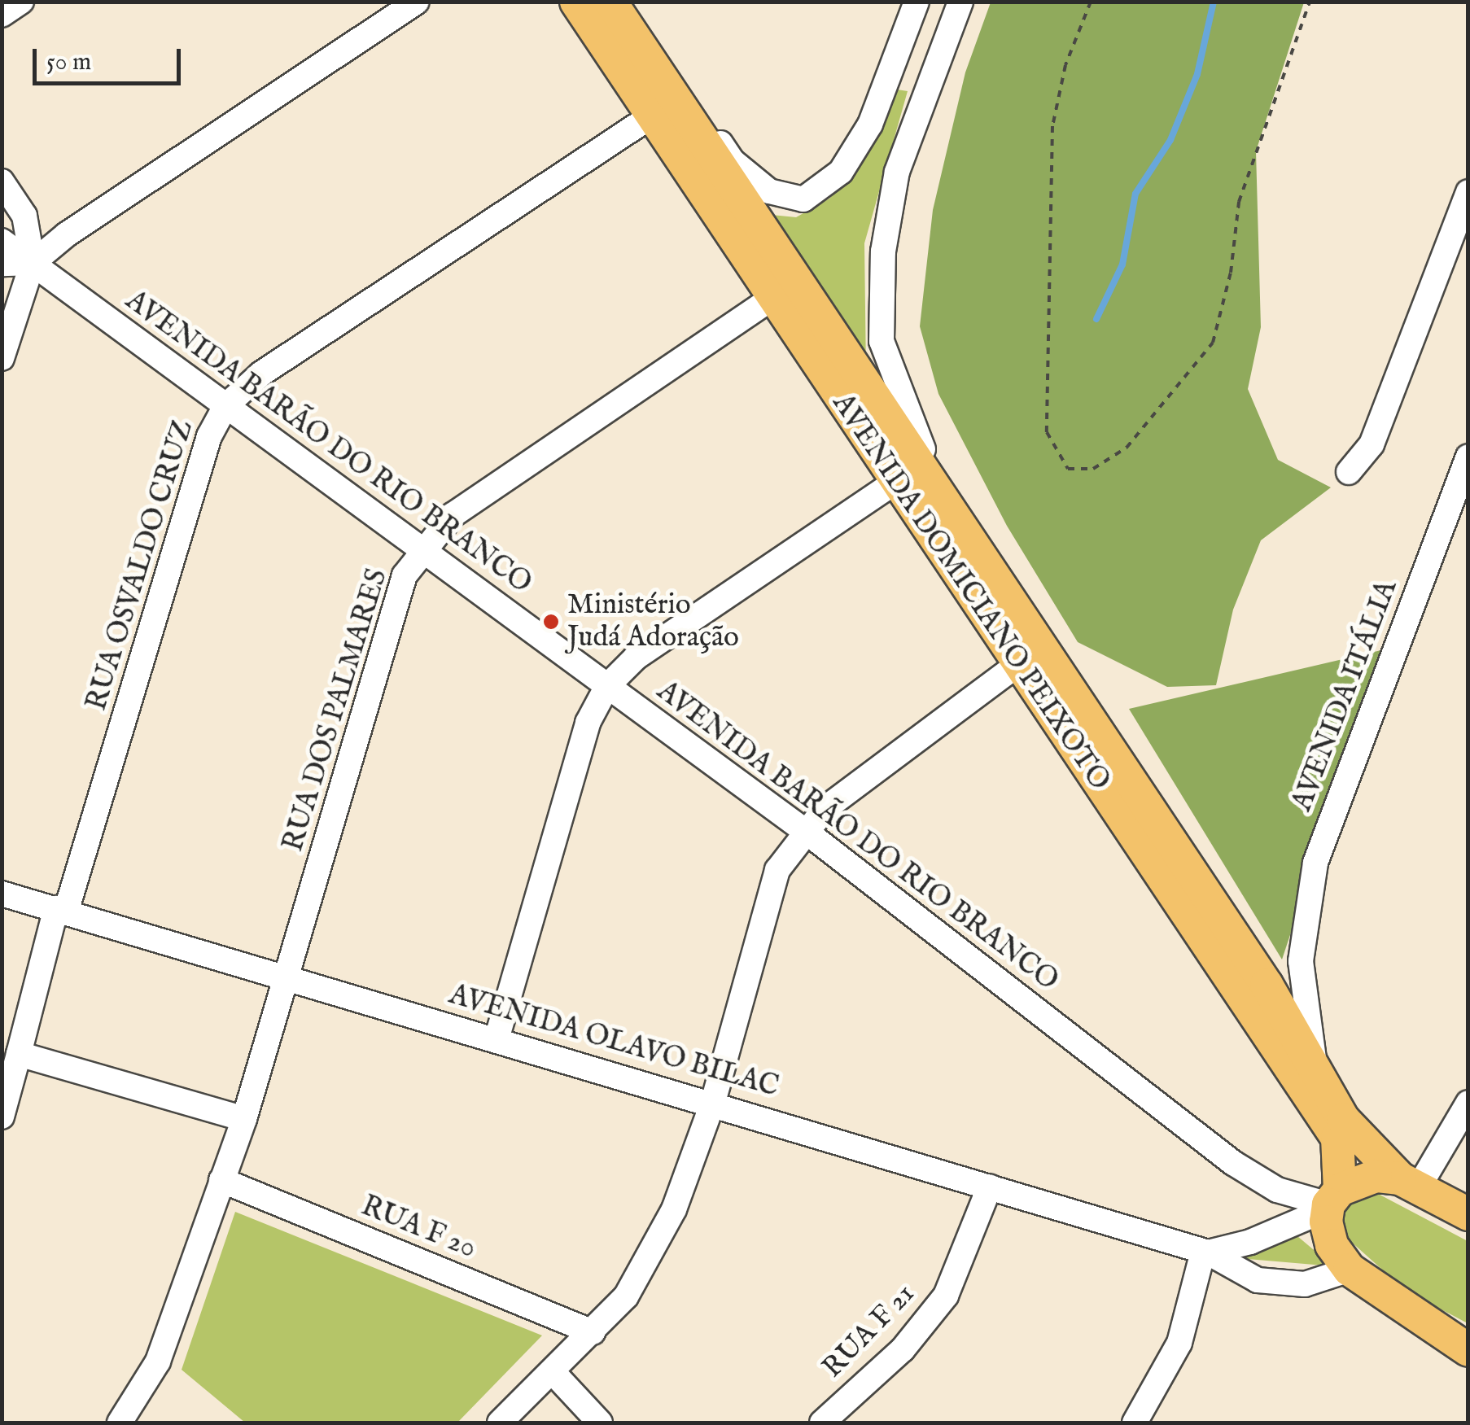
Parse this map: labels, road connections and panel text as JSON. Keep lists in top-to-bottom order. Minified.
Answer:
{"streets":{"main road":["AVENIDA DOMICIANO PEIXOTO"],"street":["AVENIDA BARÃO DO RIO BRANCO","RUA OSVALDO CRUZ","AVENIDA ITÁLIA","RUA DOS PALMARES","AVENIDA OLAVO BILAC","RUA F 20","RUA F 21"]},"crossings":[["AVENIDA BARÃO DO RIO BRANCO","RUA OSVALDO CRUZ"],["AVENIDA BARÃO DO RIO BRANCO","AVENIDA DOMICIANO PEIXOTO"],["AVENIDA BARÃO DO RIO BRANCO","RUA DOS PALMARES"],["RUA OSVALDO CRUZ","AVENIDA DOMICIANO PEIXOTO"],["RUA OSVALDO CRUZ","AVENIDA OLAVO BILAC"],["AVENIDA DOMICIANO PEIXOTO","AVENIDA ITÁLIA"],["AVENIDA DOMICIANO PEIXOTO","RUA DOS PALMARES"],["AVENIDA DOMICIANO PEIXOTO","AVENIDA OLAVO BILAC"],["RUA DOS PALMARES","AVENIDA OLAVO BILAC"],["AVENIDA OLAVO BILAC","RUA F 21"]],"places":["Ministério Judá Adoração"],"scale_bar":"50 m"}
